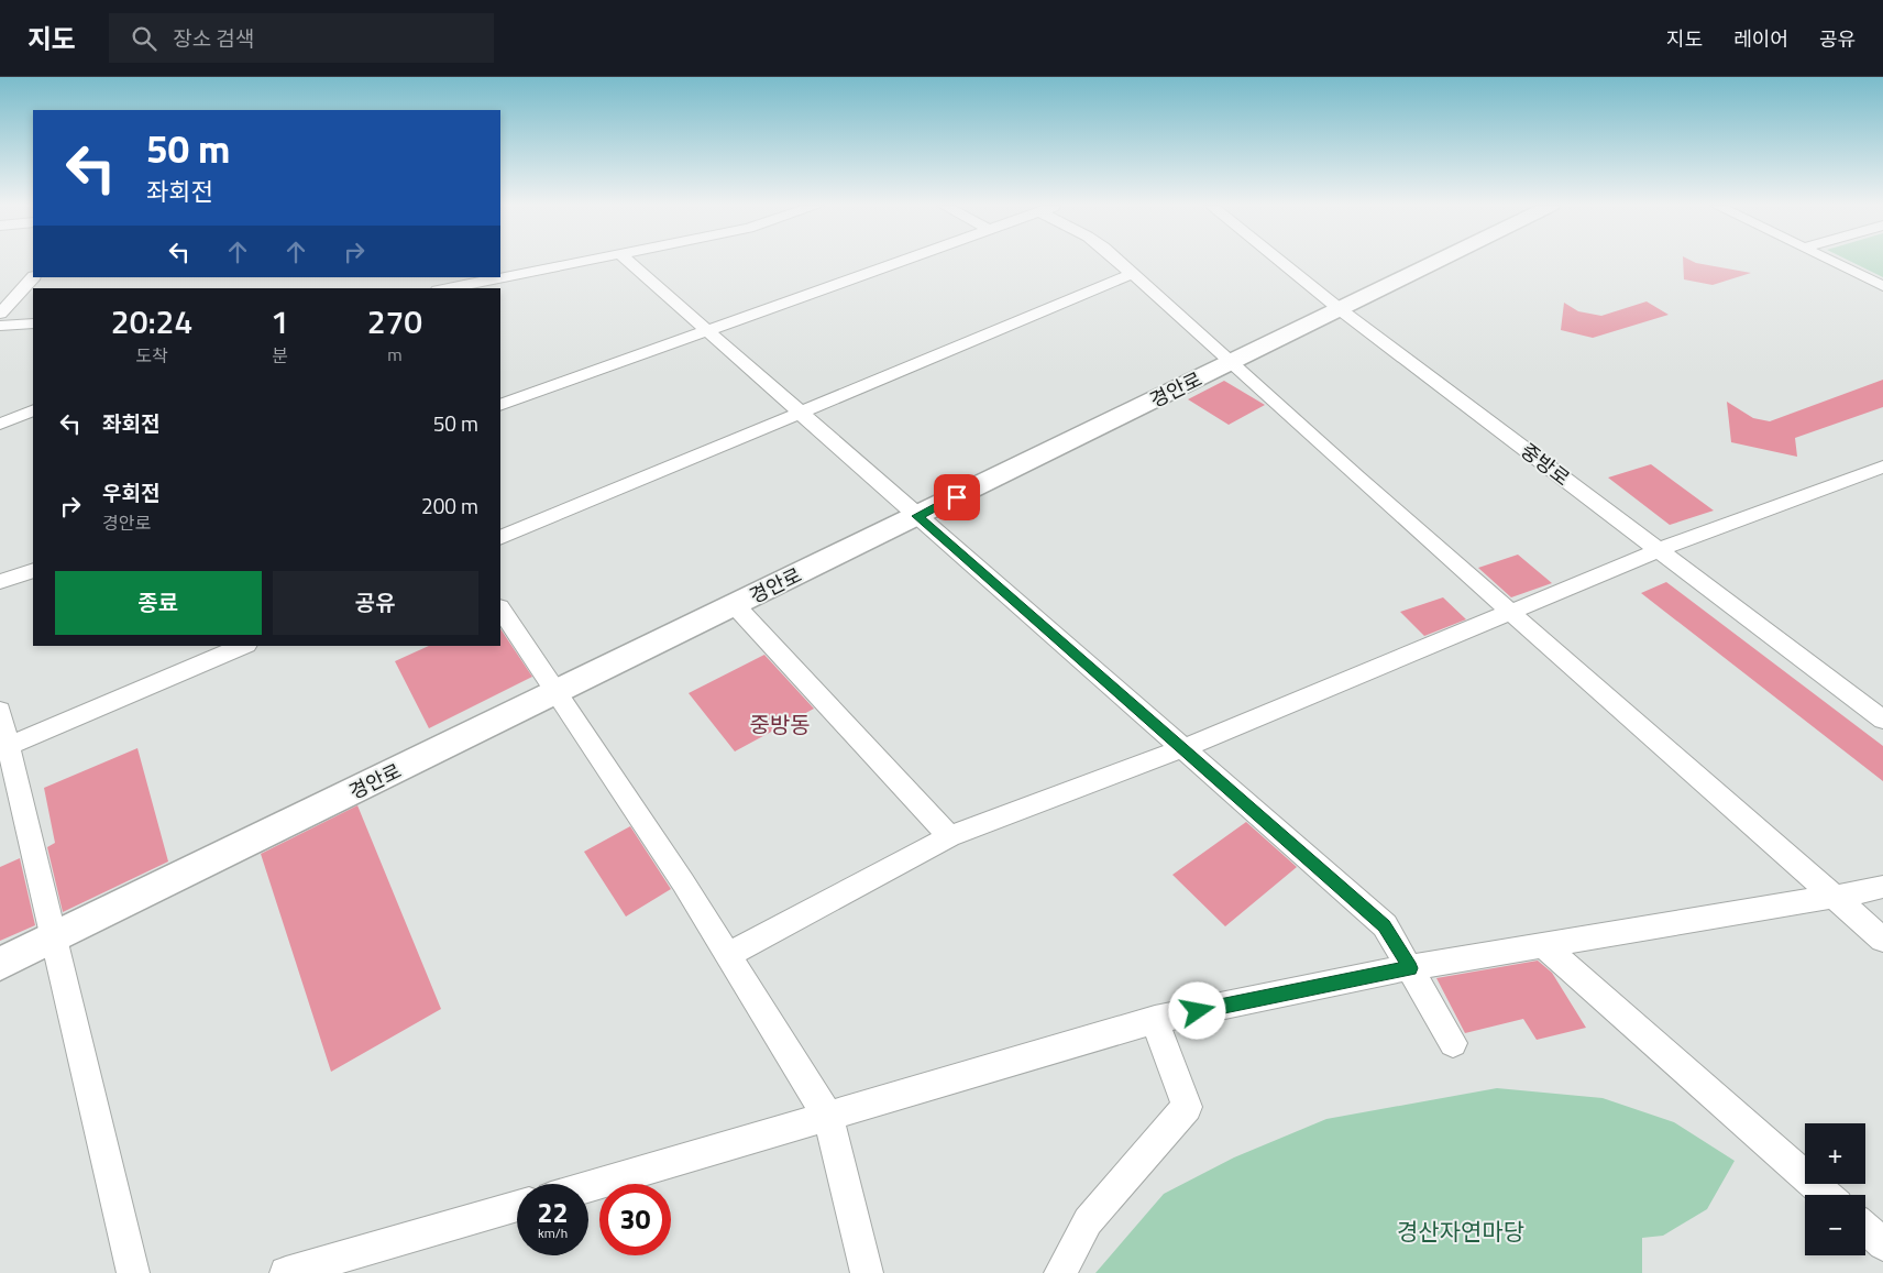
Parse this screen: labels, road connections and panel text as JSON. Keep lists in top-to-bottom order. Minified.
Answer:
{"streets":{"main road":["경안로"],"street":["중방로"]},"crossings":[["경안로","중방로"]],"districts":["중방동"],"parks":["경산자연마당"],"page":{"header":"지도","search":"장소 검색","nav":["지도","레이어","공유"],"turn":["50 m","좌회전"],"eta":["20:24","도착","1","분","270","m"],"list":[{"name":"좌회전","value":"50 m"},{"name":"우회전","note":"경안로","value":"200 m"}],"buttons":["종료","공유"],"map_buttons":["+","−"],"speed":"22 km/h","limit":"30"}}
